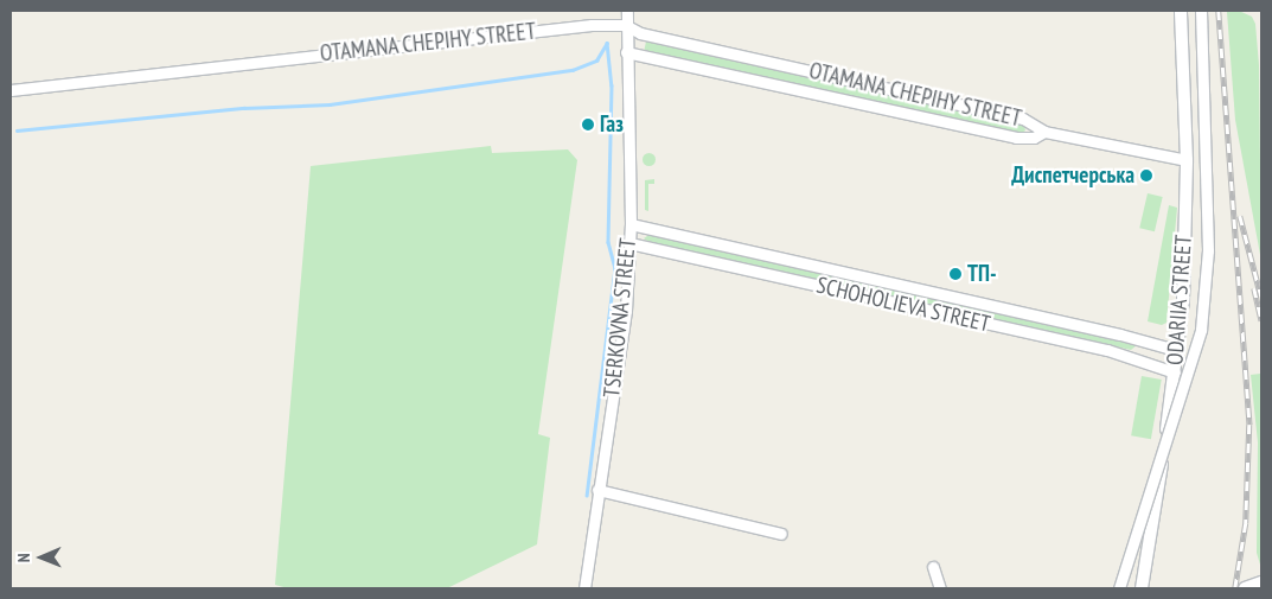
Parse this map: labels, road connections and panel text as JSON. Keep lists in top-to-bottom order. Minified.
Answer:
{"streets":{"street":["OTAMANA CHEPIHY STREET","ODARIIA STREET","SCHOHOLIEVA STREET","TSERKOVNA STREET"]},"crossings":[["OTAMANA CHEPIHY STREET","ODARIIA STREET"],["OTAMANA CHEPIHY STREET","TSERKOVNA STREET"],["ODARIIA STREET","SCHOHOLIEVA STREET"],["SCHOHOLIEVA STREET","TSERKOVNA STREET"]],"places":["Газ","Диспетчерська","ТП-"],"north":"left"}
